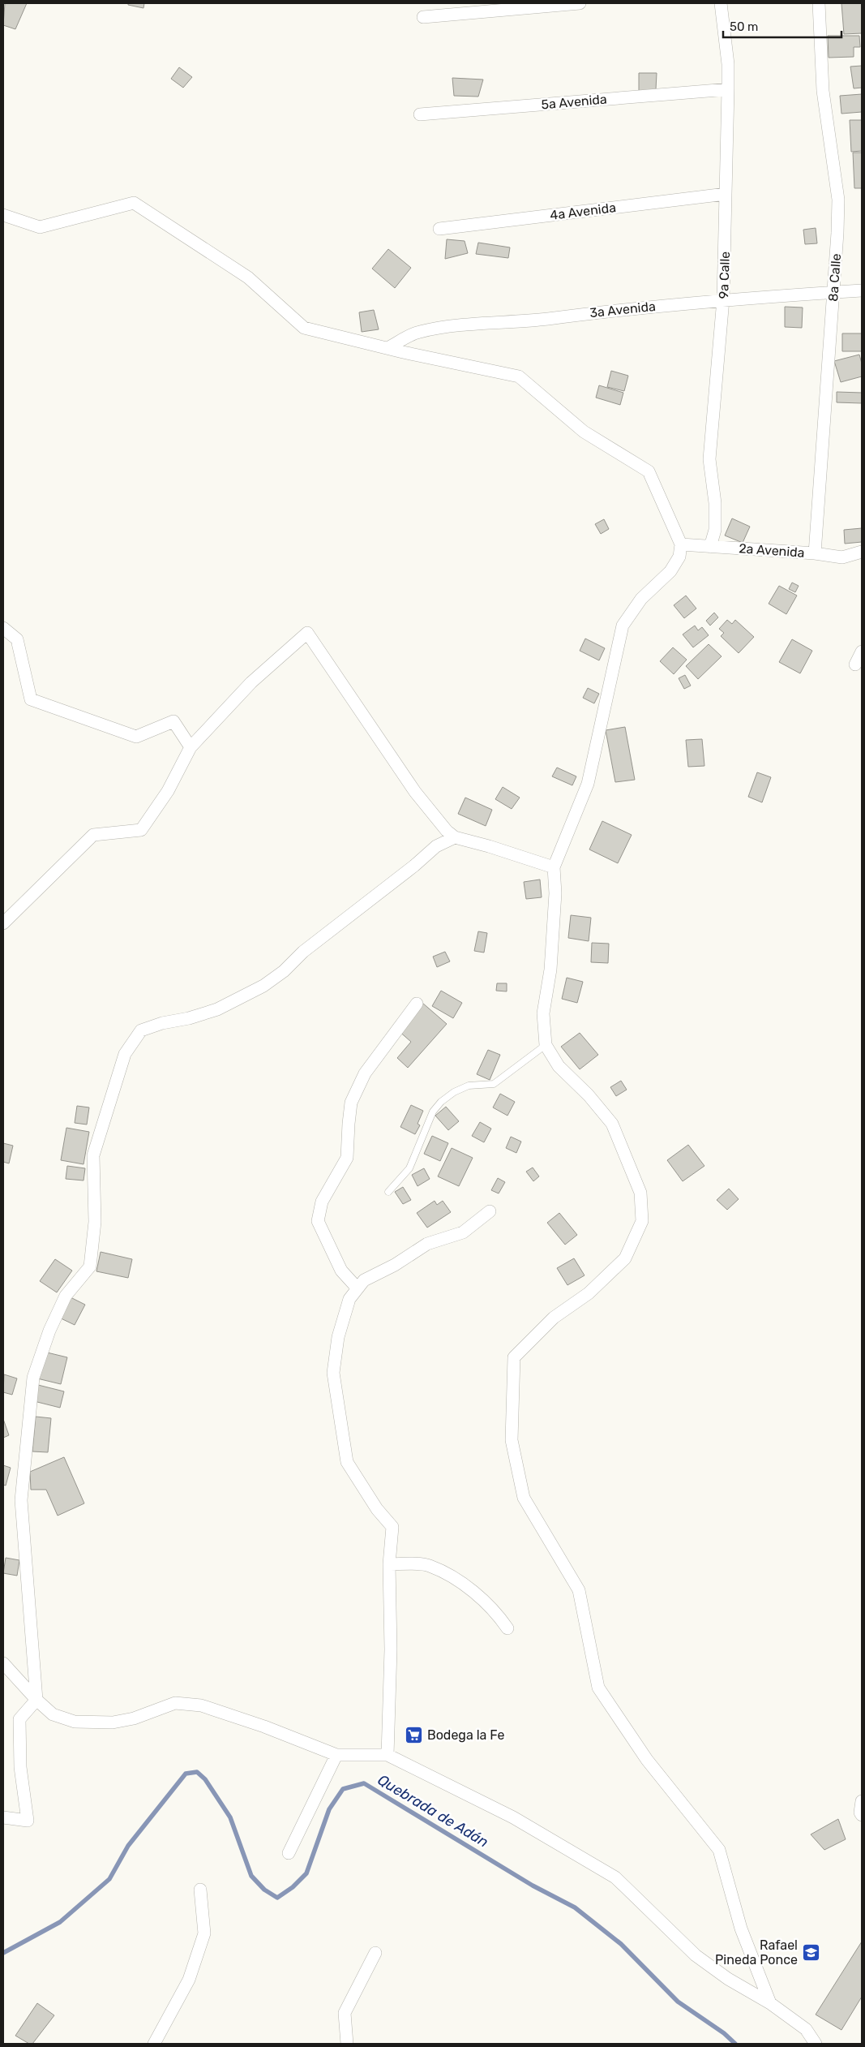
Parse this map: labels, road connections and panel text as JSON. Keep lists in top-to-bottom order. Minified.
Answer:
{"streets":{"street":["5a Avenida","4a Avenida","9a Calle","8a Calle","3a Avenida","2a Avenida"]},"crossings":[["5a Avenida","9a Calle"],["4a Avenida","9a Calle"],["9a Calle","3a Avenida"],["9a Calle","2a Avenida"],["8a Calle","3a Avenida"],["8a Calle","2a Avenida"]],"water":["Quebrada de Adán"],"places":{"supermarket":["Bodega la Fe"],"school or university":["Rafael Pineda Ponce"]},"scale_bar":"50 m"}
